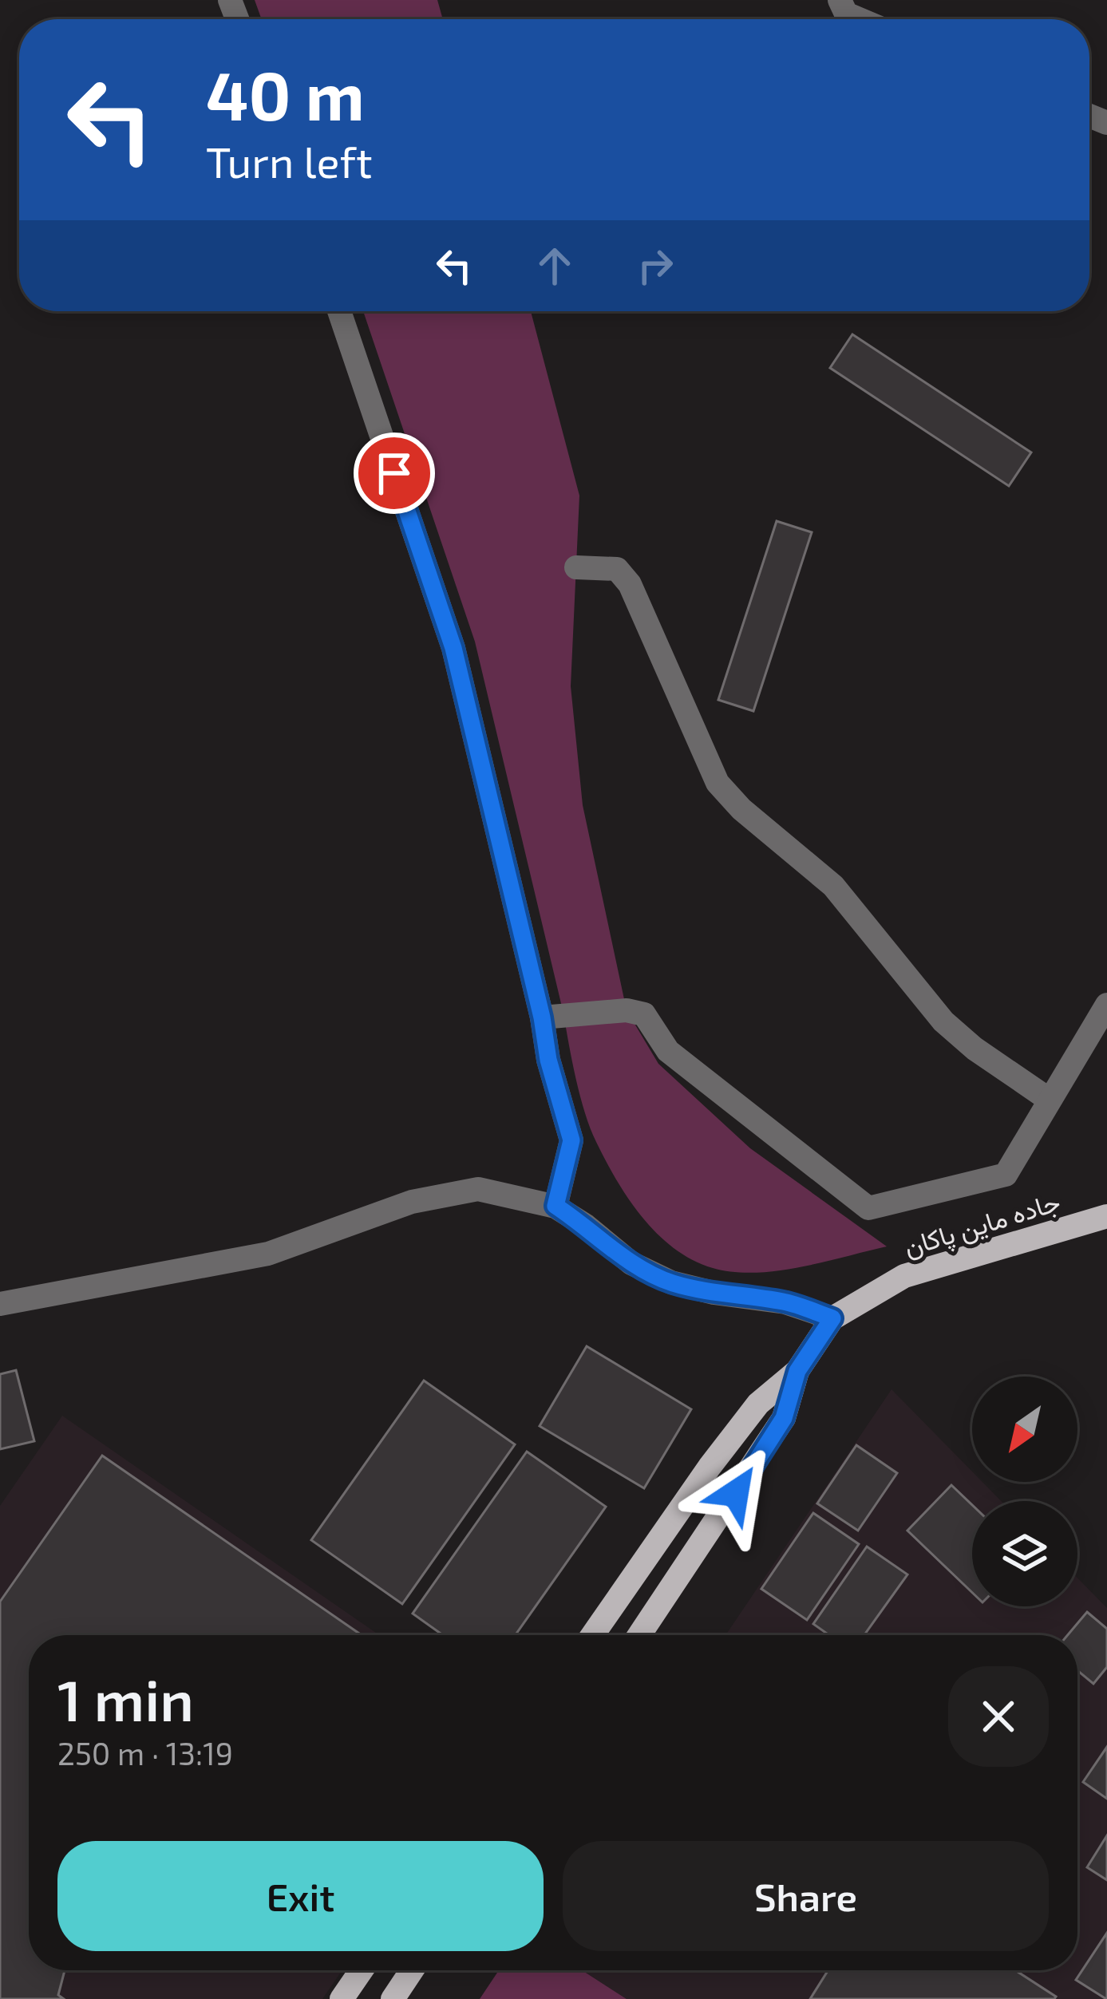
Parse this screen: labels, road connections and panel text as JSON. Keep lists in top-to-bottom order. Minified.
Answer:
{"streets":{"main road":["جاده ماین پاکان"]},"north":"bottom left","page":{"turn":["40 m","Turn left"],"heading":["1 min","250 m · 13:19"],"buttons":["Exit","Share"]}}
